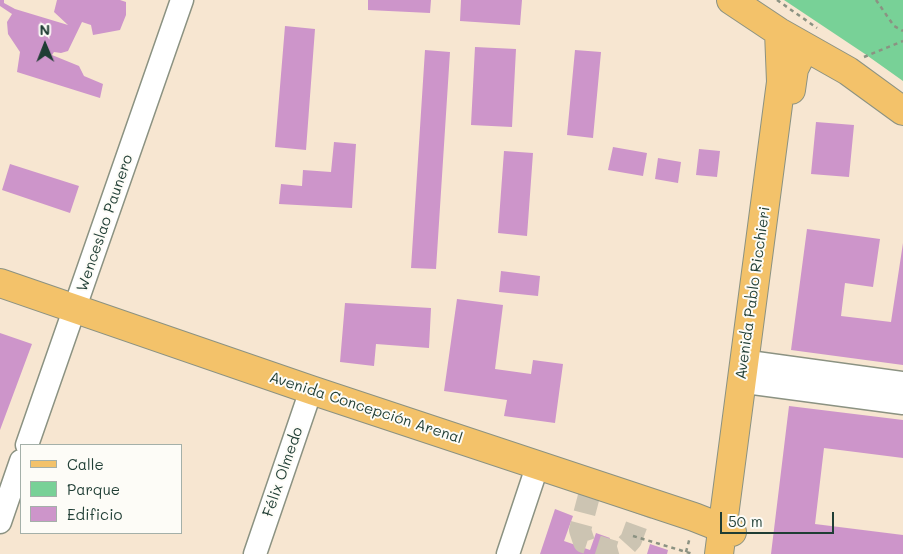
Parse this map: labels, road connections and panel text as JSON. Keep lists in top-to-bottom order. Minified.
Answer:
{"streets":{"main road":["Avenida Pablo Ricchieri","Avenida Concepción Arenal"],"street":["Wenceslao Paunero","Félix Olmedo"]},"crossings":[["Wenceslao Paunero","Avenida Concepción Arenal"],["Avenida Pablo Ricchieri","Avenida Concepción Arenal"],["Avenida Concepción Arenal","Félix Olmedo"]],"legend":["Calle","Parque","Edificio"],"scale_bar":"50 m","north":"top"}
